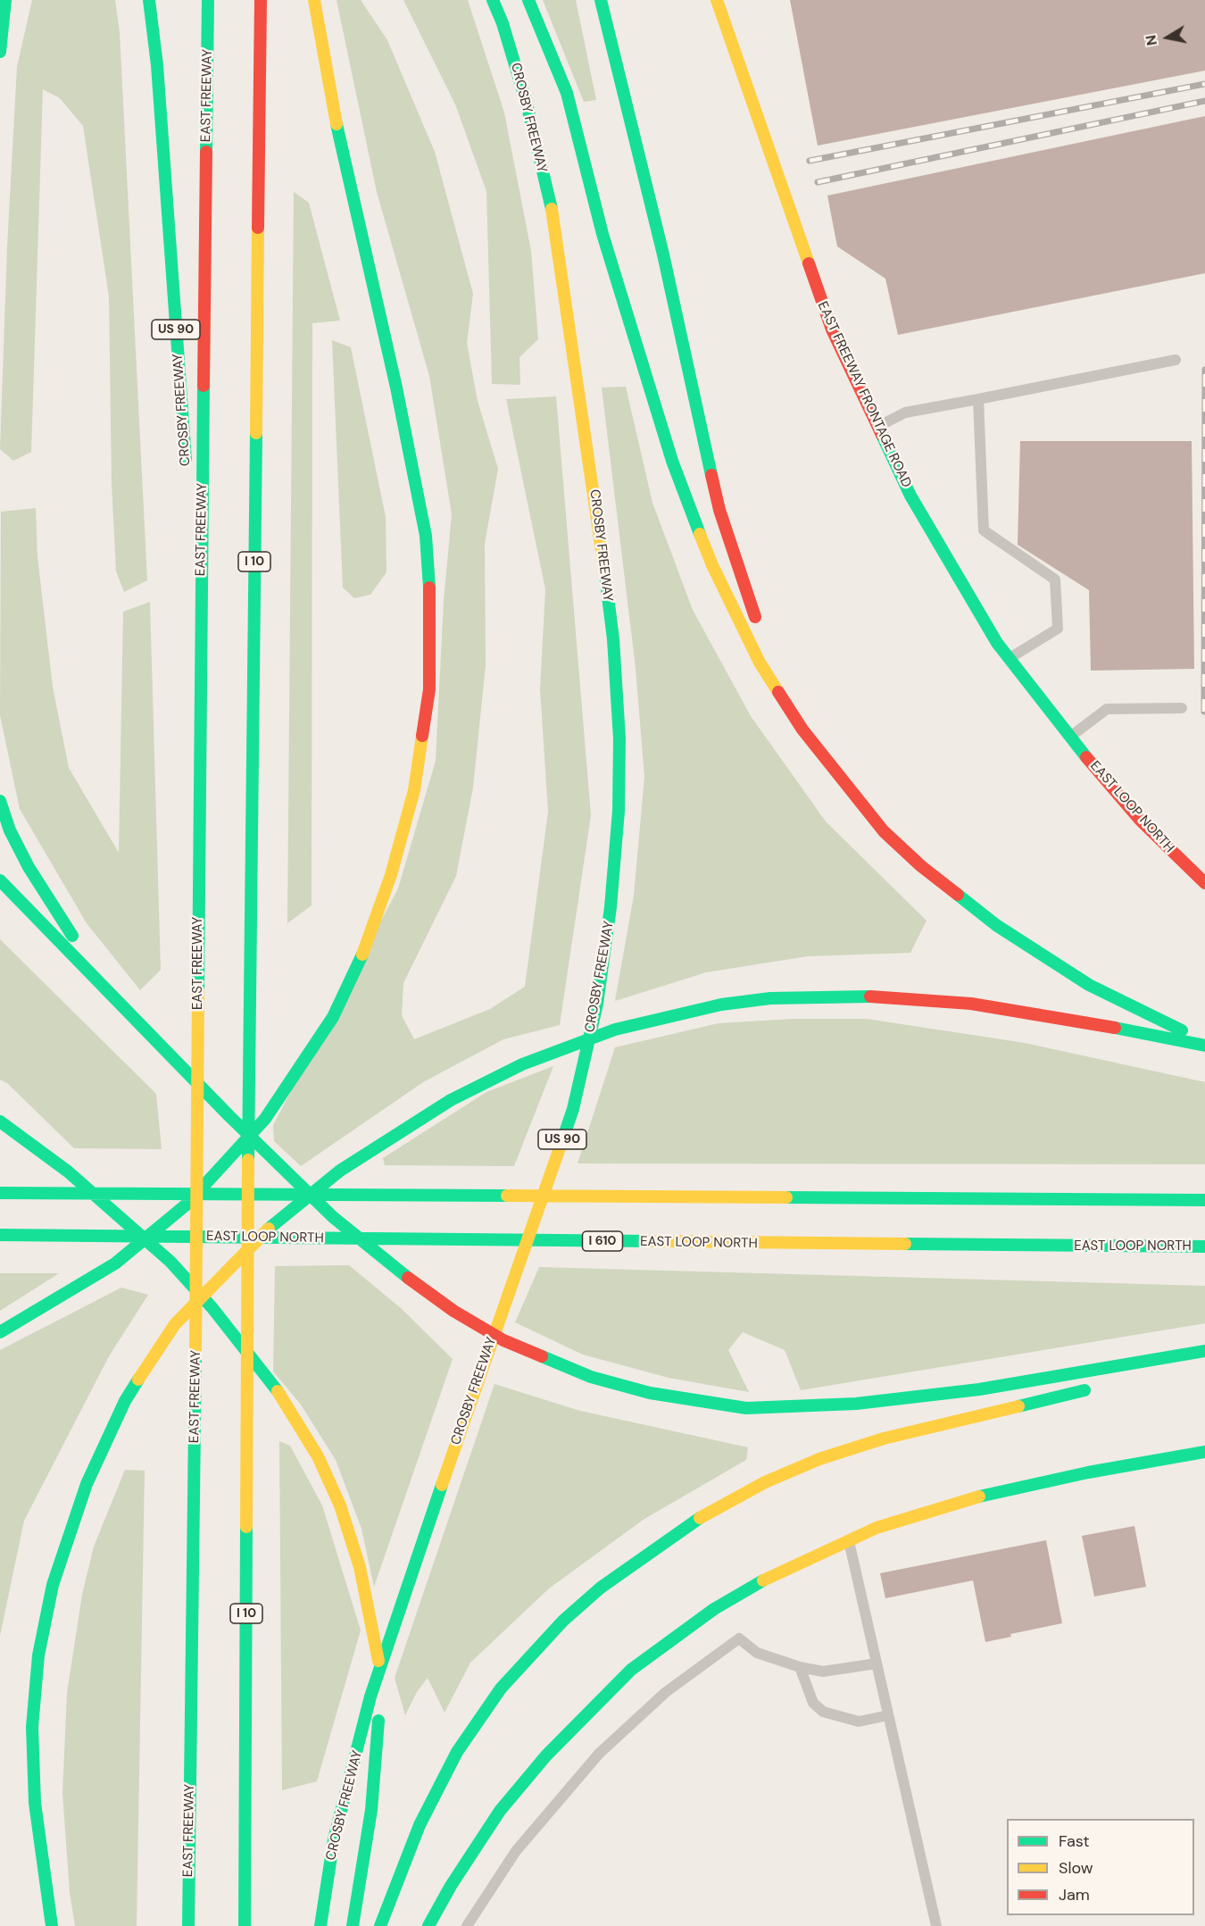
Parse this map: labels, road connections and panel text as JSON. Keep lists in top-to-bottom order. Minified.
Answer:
{"streets":{"main road":["EAST FREEWAY","CROSBY FREEWAY","US 90","EAST FREEWAY FRONTAGE ROAD","I 10","EAST LOOP NORTH","I 610"]},"crossings":[["EAST FREEWAY FRONTAGE ROAD","EAST LOOP NORTH"]],"legend":["Fast","Slow","Jam"],"north":"left"}
